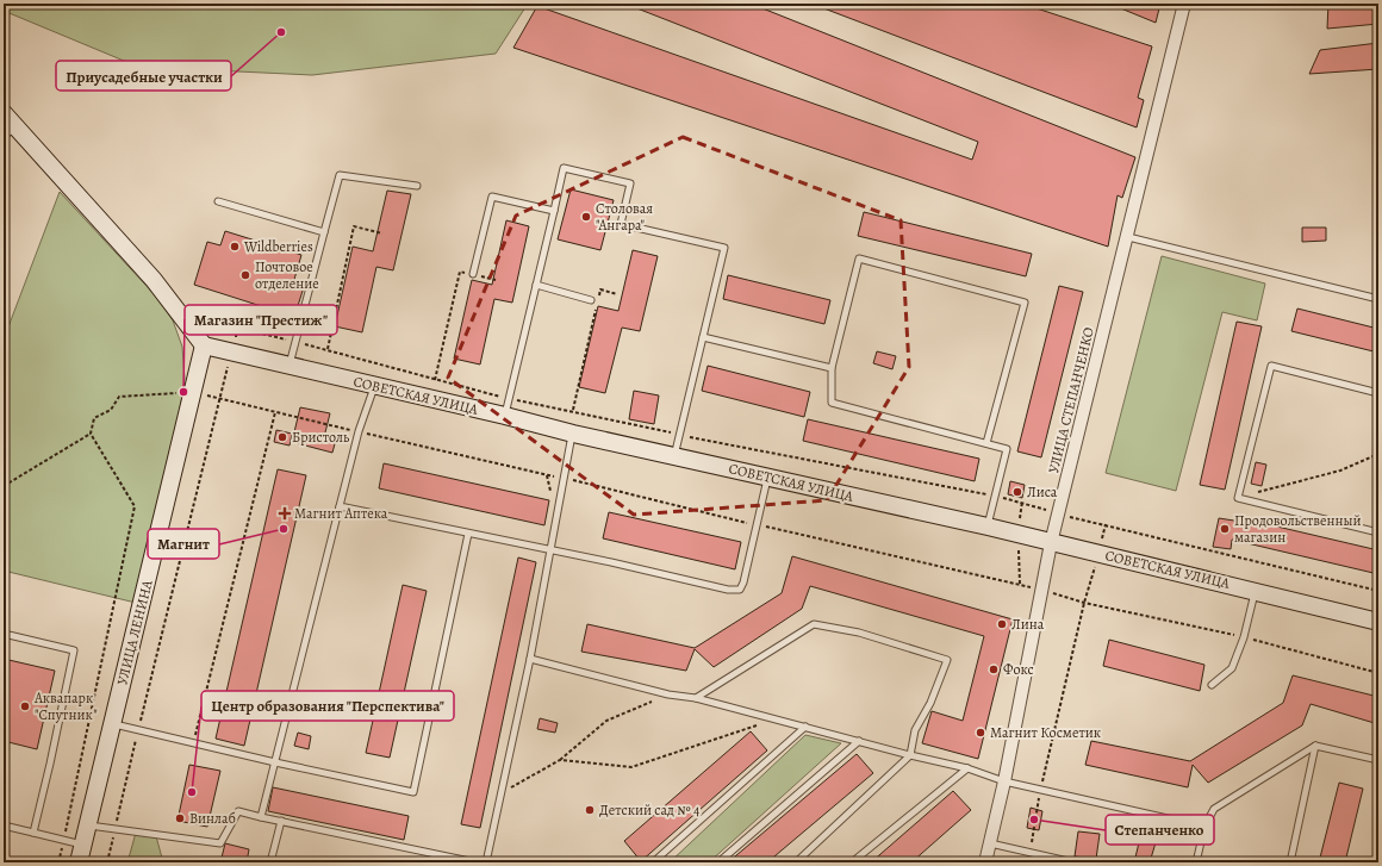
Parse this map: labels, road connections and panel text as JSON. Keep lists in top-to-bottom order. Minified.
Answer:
{"streets":{"street":["СОВЕТСКАЯ УЛИЦА","УЛИЦА СТЕПАНЧЕНКО","УЛИЦА ЛЕНИНА"]},"crossings":[["СОВЕТСКАЯ УЛИЦА","УЛИЦА СТЕПАНЧЕНКО"],["СОВЕТСКАЯ УЛИЦА","УЛИЦА ЛЕНИНА"]],"places":{"other":["Приусадебные участки","Столовая \"Ангара\"","Wildberries","Почтовое отделение","Магазин \"Престиж\"","Бристоль","Лиса","Магнит","Продовольственный магазин","Лина","Фокс","Аквапарк \"Спутник\"","Магнит Косметик","Центр образования \"Перспектива\"","Детский сад № 4","Винлаб","Степанченко"],"health":["Магнит Аптека"]}}
